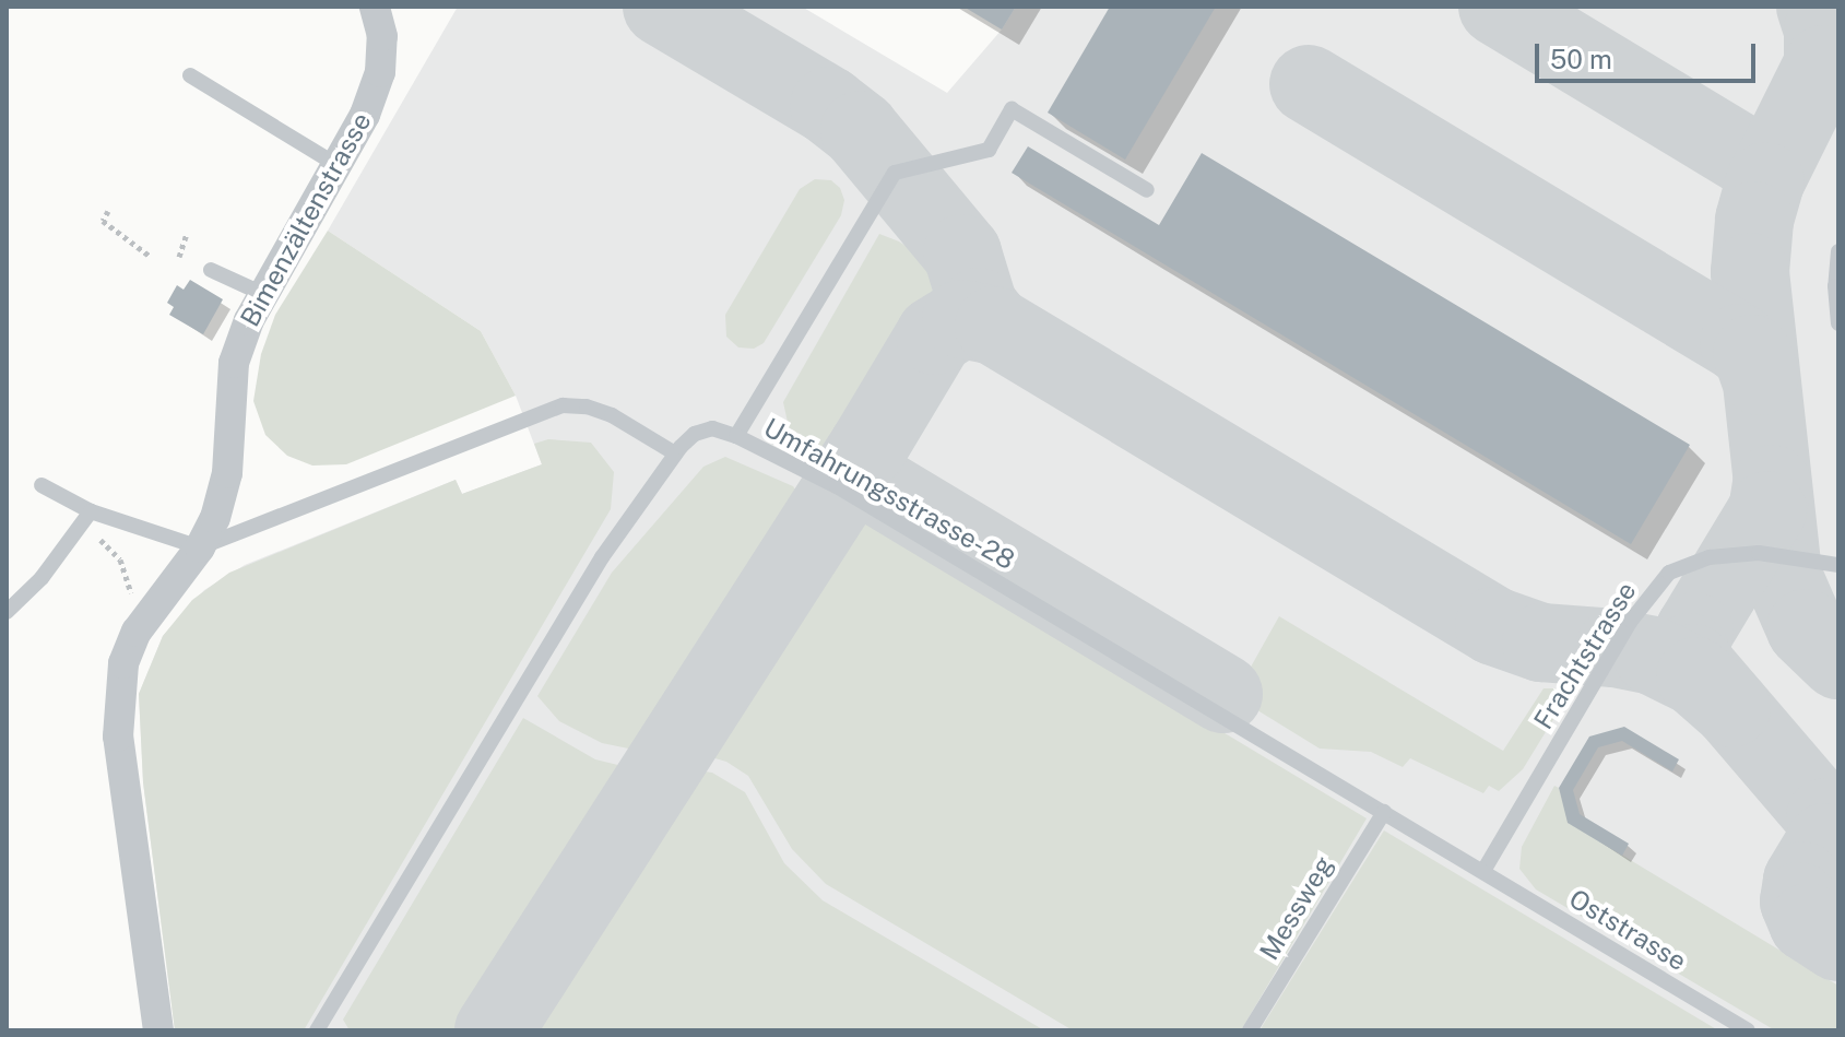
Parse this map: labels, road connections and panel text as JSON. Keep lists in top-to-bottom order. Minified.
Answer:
{"streets":{"street":["Bimenzältenstrasse"],"lane":["Umfahrungsstrasse-28","Frachtstrasse","Messweg","Oststrasse"]},"crossings":[["Umfahrungsstrasse-28","Frachtstrasse"],["Umfahrungsstrasse-28","Messweg"],["Umfahrungsstrasse-28","Oststrasse"],["Frachtstrasse","Oststrasse"]],"scale_bar":"50 m"}
